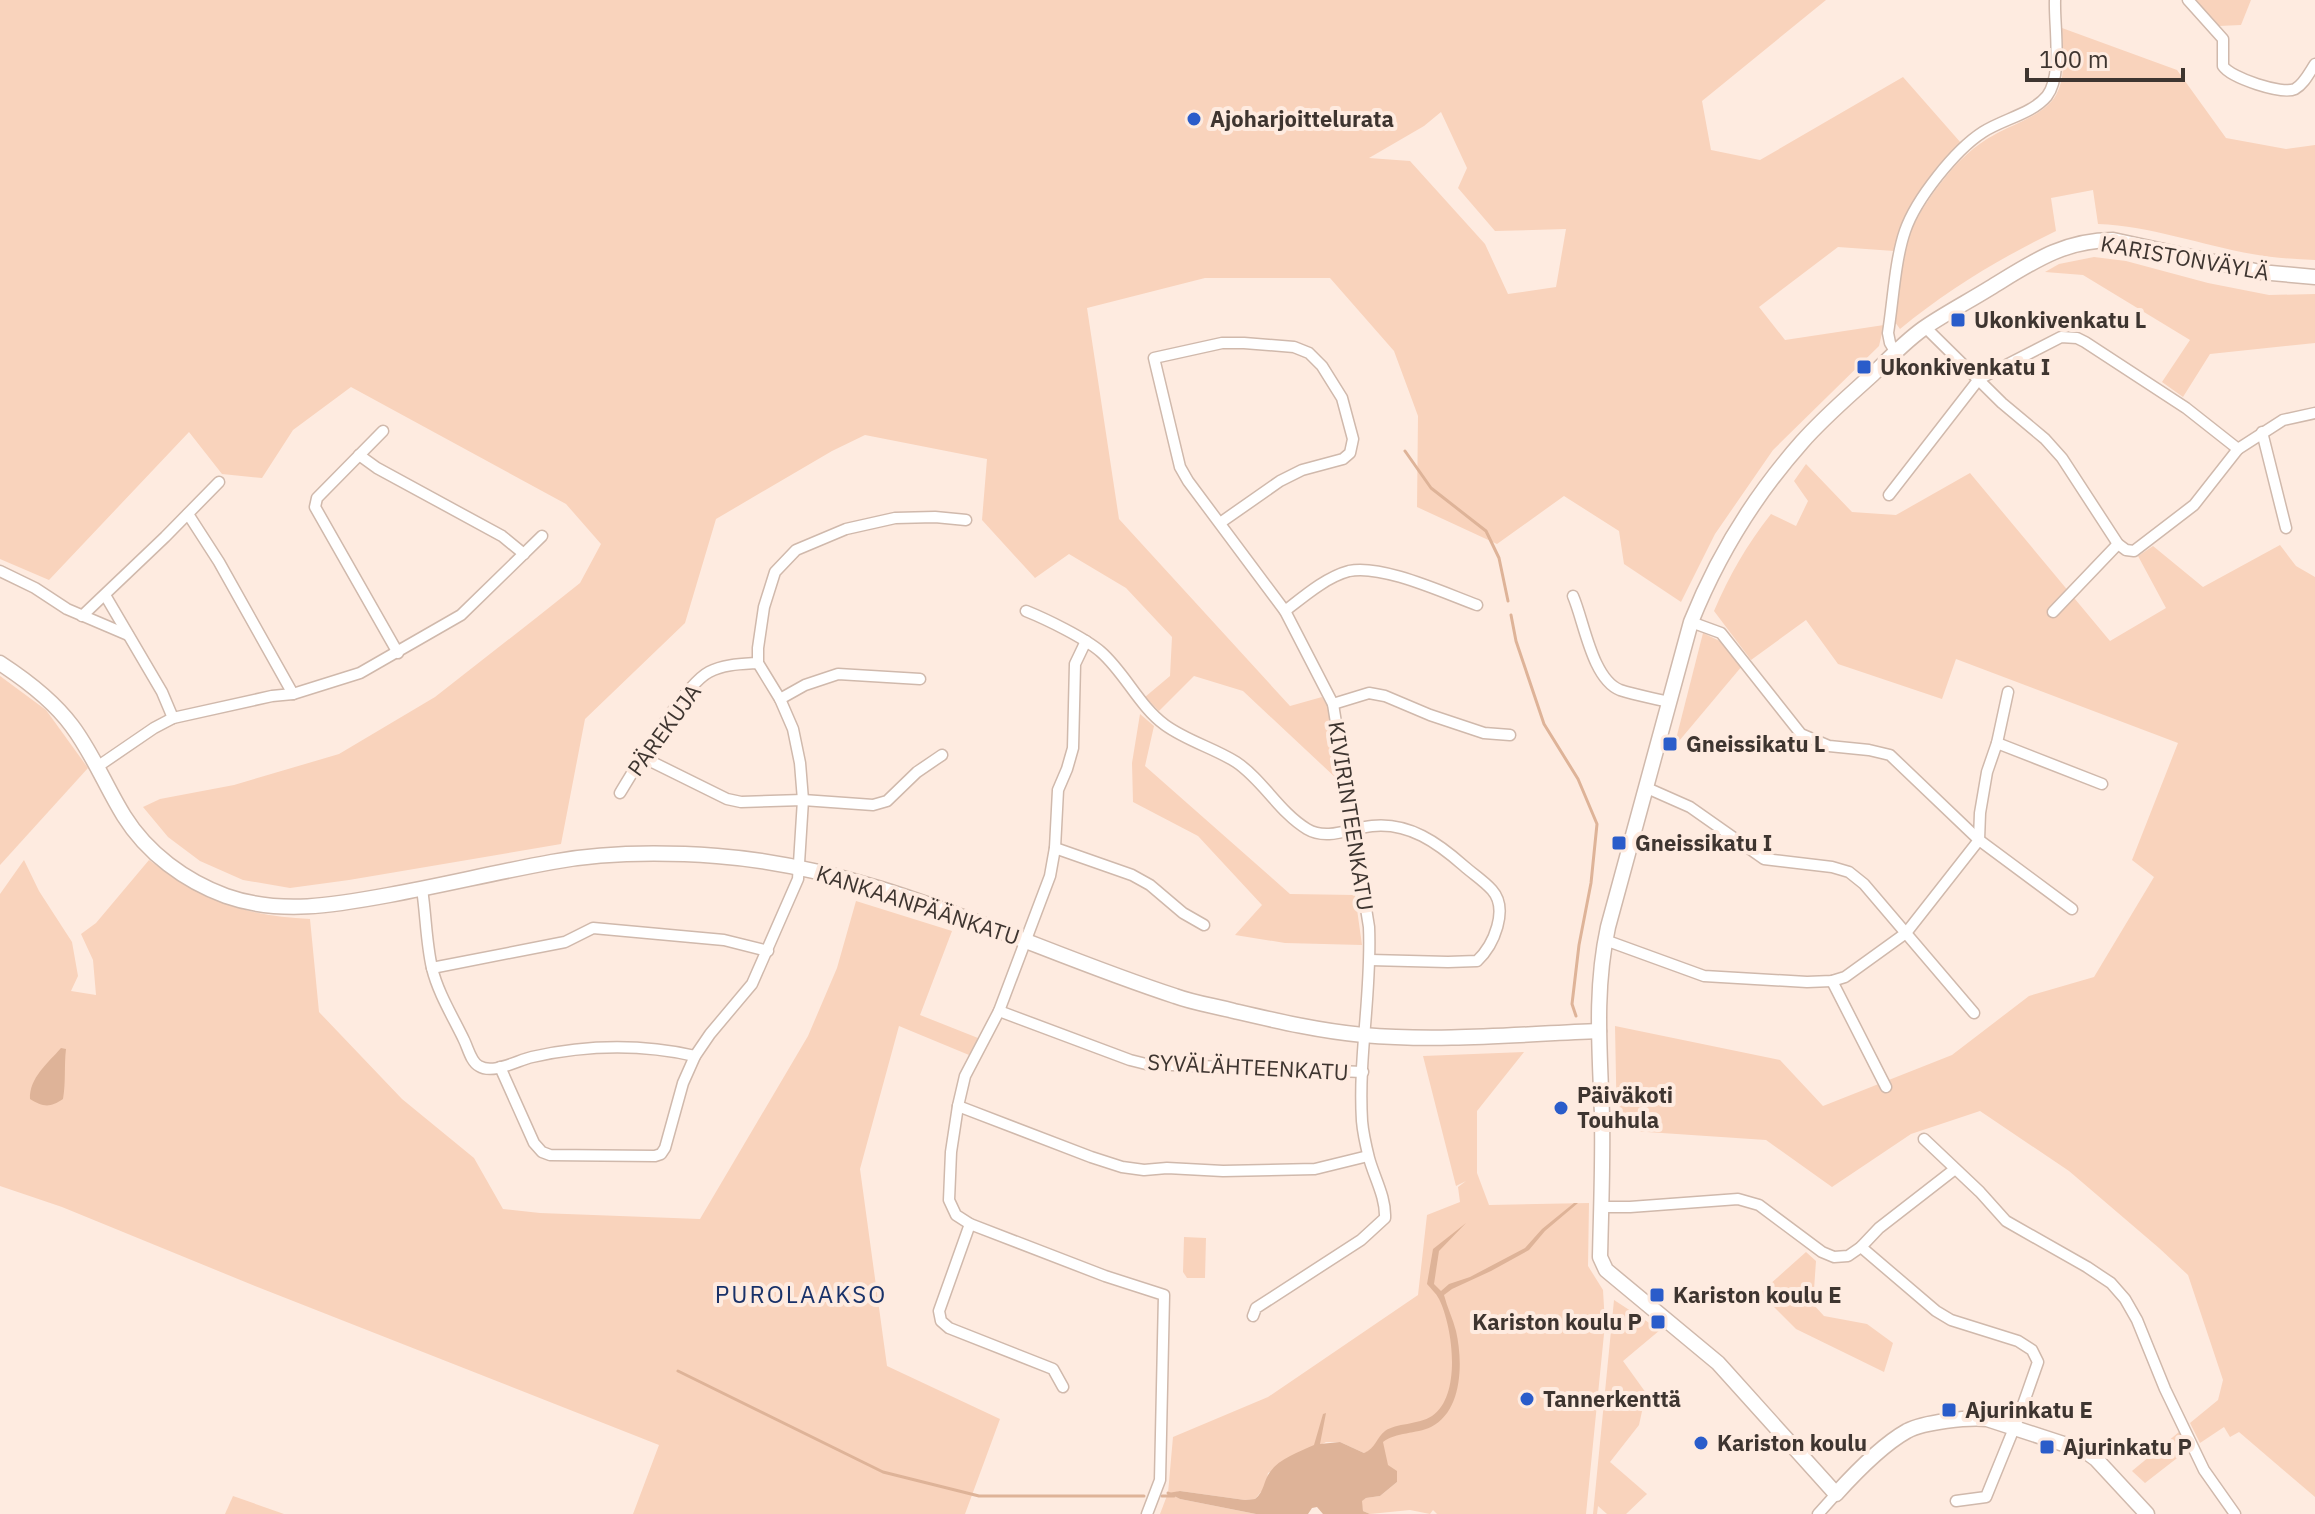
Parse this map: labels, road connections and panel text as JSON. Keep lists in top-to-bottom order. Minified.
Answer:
{"streets":{"street":["KARISTONVÄYLÄ","PÄREKUJA","KIVIRINTEENKATU","KANKAANPÄÄNKATU","SYVÄLÄHTEENKATU"]},"crossings":[["KARISTONVÄYLÄ","KANKAANPÄÄNKATU"],["KIVIRINTEENKATU","KANKAANPÄÄNKATU"],["KIVIRINTEENKATU","SYVÄLÄHTEENKATU"]],"districts":["PUROLAAKSO"],"places":{"other":["Ajoharjoittelurata","Päiväkoti Touhula","Tannerkenttä","Kariston koulu"],"transit":["Ukonkivenkatu L","Ukonkivenkatu I","Gneissikatu L","Gneissikatu I","Kariston koulu E","Kariston koulu P","Ajurinkatu E","Ajurinkatu P"]},"scale_bar":"100 m"}
